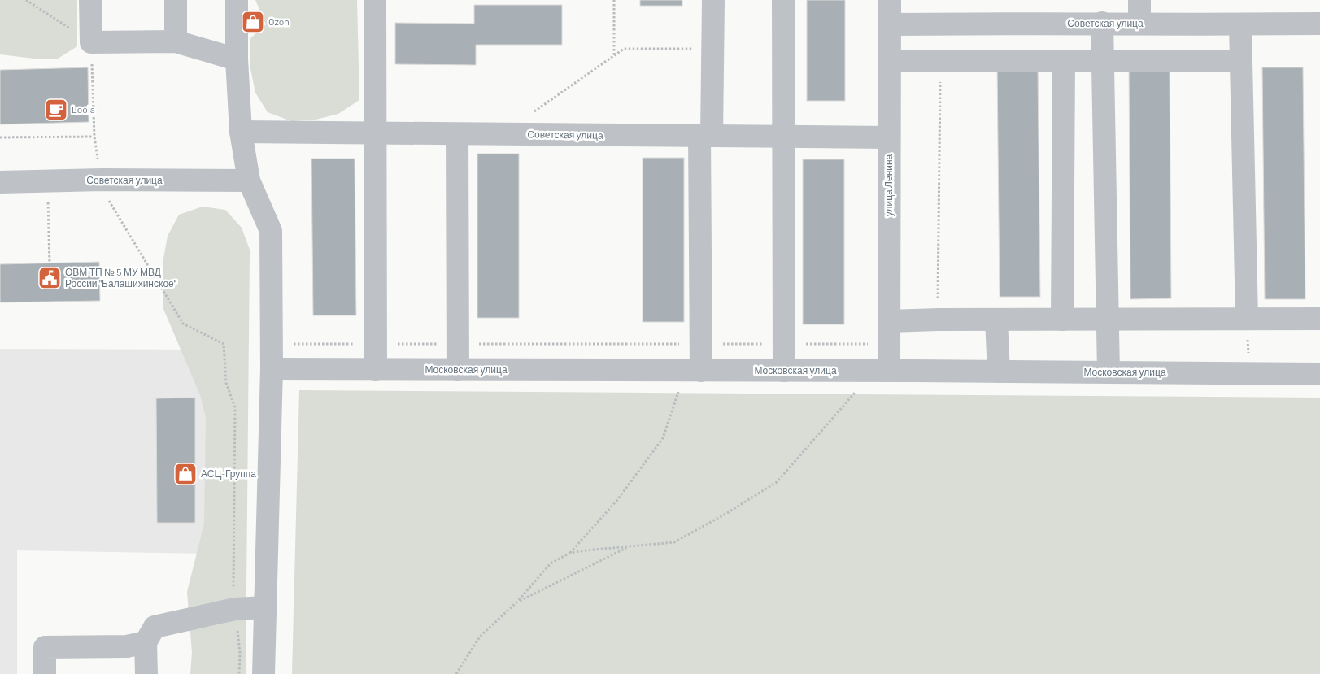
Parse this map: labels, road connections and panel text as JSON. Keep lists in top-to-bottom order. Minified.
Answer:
{"streets":{"street":["Советская улица","улица Ленина","Московская улица"]},"crossings":[["Советская улица","улица Ленина"],["улица Ленина","Московская улица"]],"places":{"shop":["Ozon","АСЦ-Группа"],"cafe":["Loola"],"public building":["ОВМ ТП № 5 МУ МВД России \"Балашихинское\""]}}
